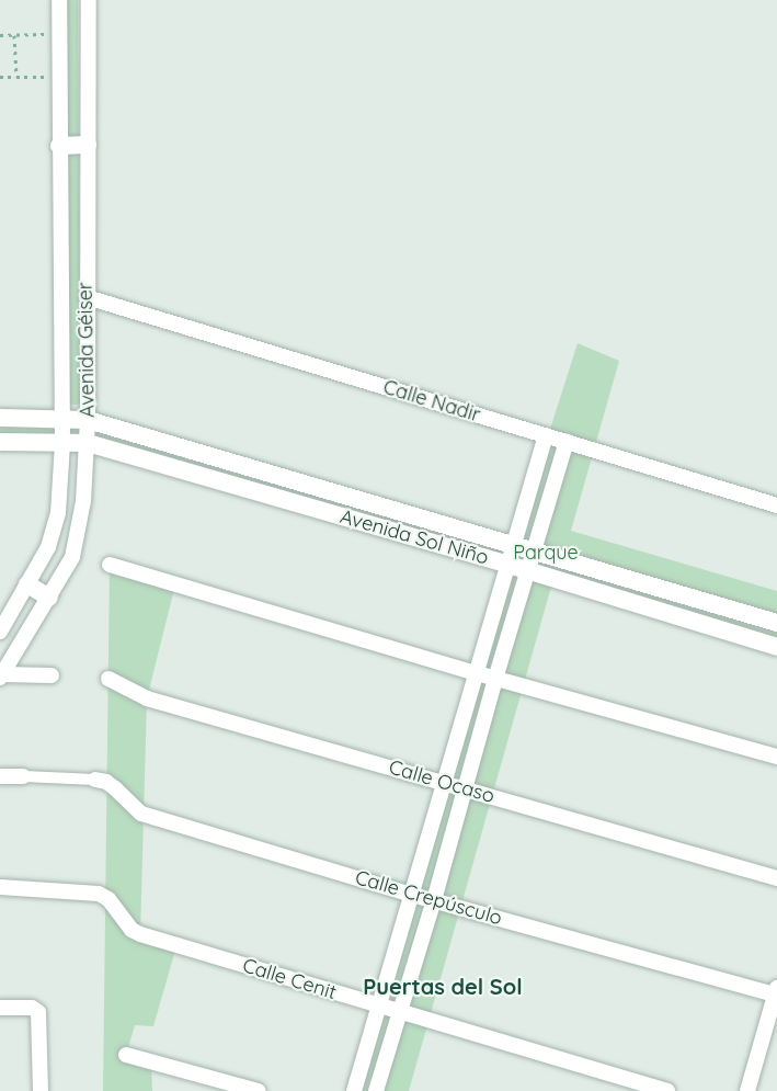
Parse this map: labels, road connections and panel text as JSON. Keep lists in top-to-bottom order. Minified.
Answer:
{"streets":{"street":["Avenida Géiser","Calle Nadir","Avenida Sol Niño","Calle Ocaso","Calle Crepúsculo","Calle Cenit"]},"crossings":[["Avenida Géiser","Calle Nadir"],["Avenida Géiser","Avenida Sol Niño"]],"districts":["Puertas del Sol"],"parks":["Parque"]}
